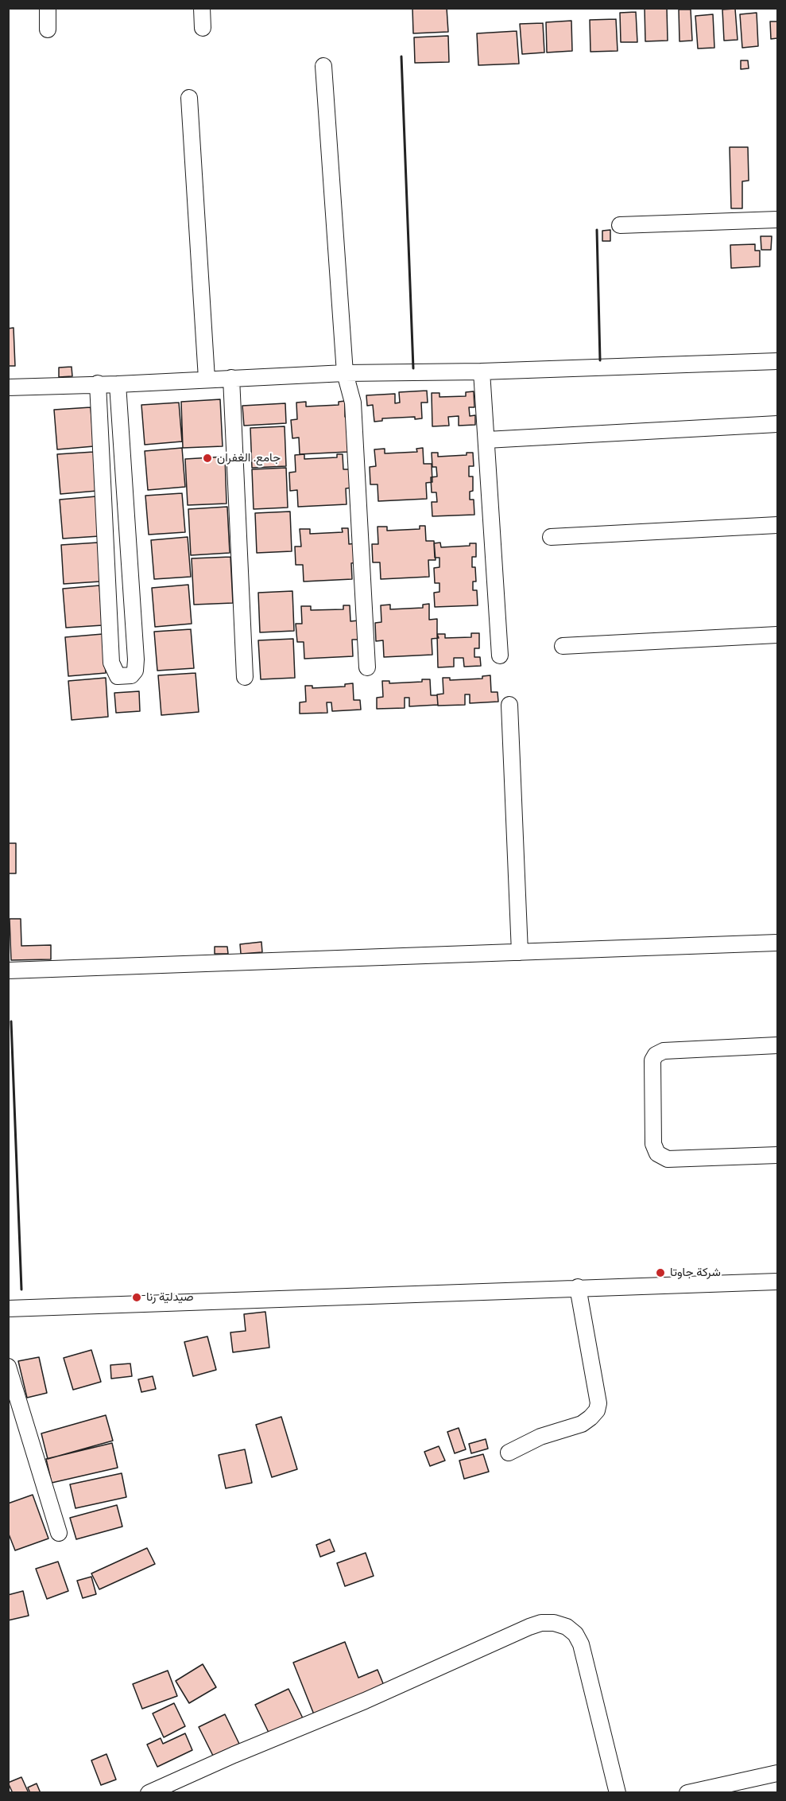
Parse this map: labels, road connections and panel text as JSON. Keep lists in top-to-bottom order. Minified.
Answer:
{"places":["جامع. الغفران","شركة جاوتا","صيدلية رنا"]}
